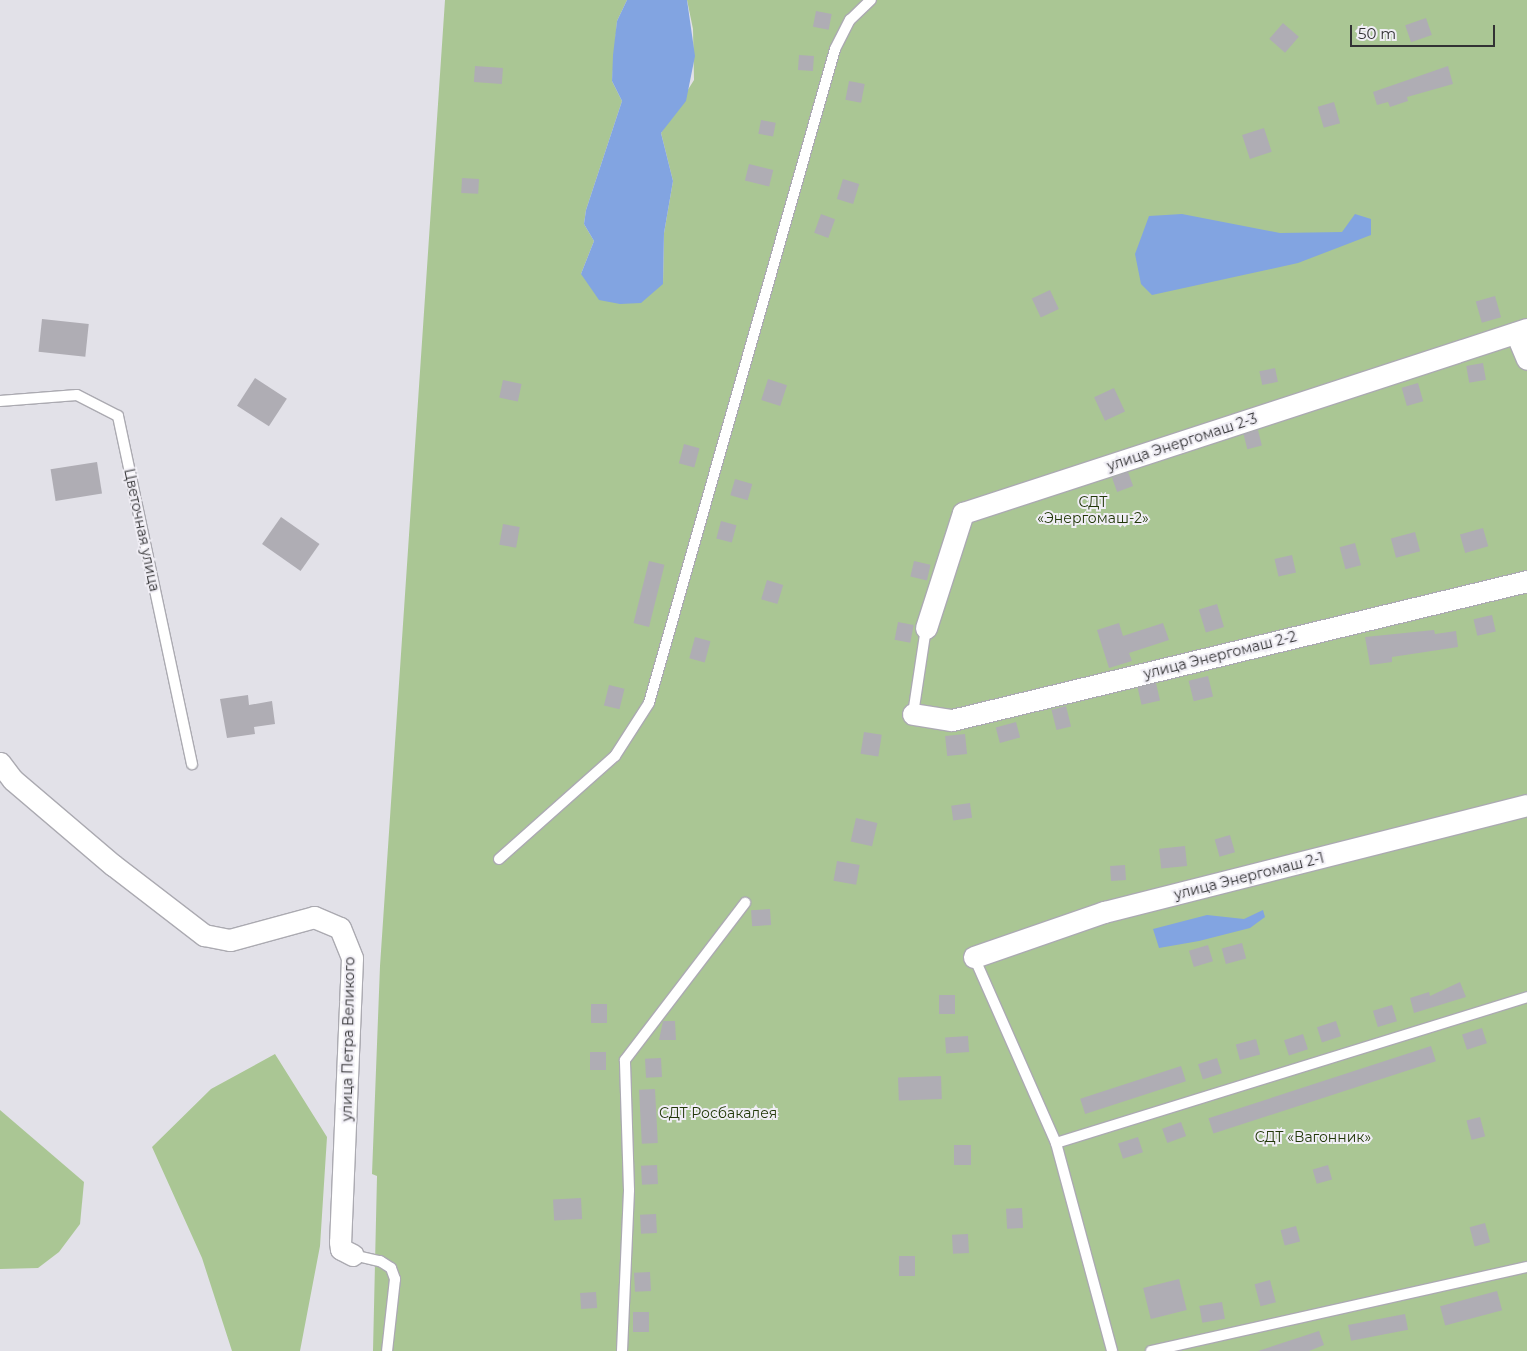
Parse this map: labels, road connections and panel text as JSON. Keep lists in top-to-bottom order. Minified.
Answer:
{"streets":{"street":["улица Энергомаш 2-3","улица Энергомаш 2-2","улица Энергомаш 2-1","улица Петра Великого"],"lane":["Цветочная улица"]},"parks":["СДТ «Энергомаш-2»","СДТ Росбакалея","СДТ «Вагонник»"],"scale_bar":"50 m"}
